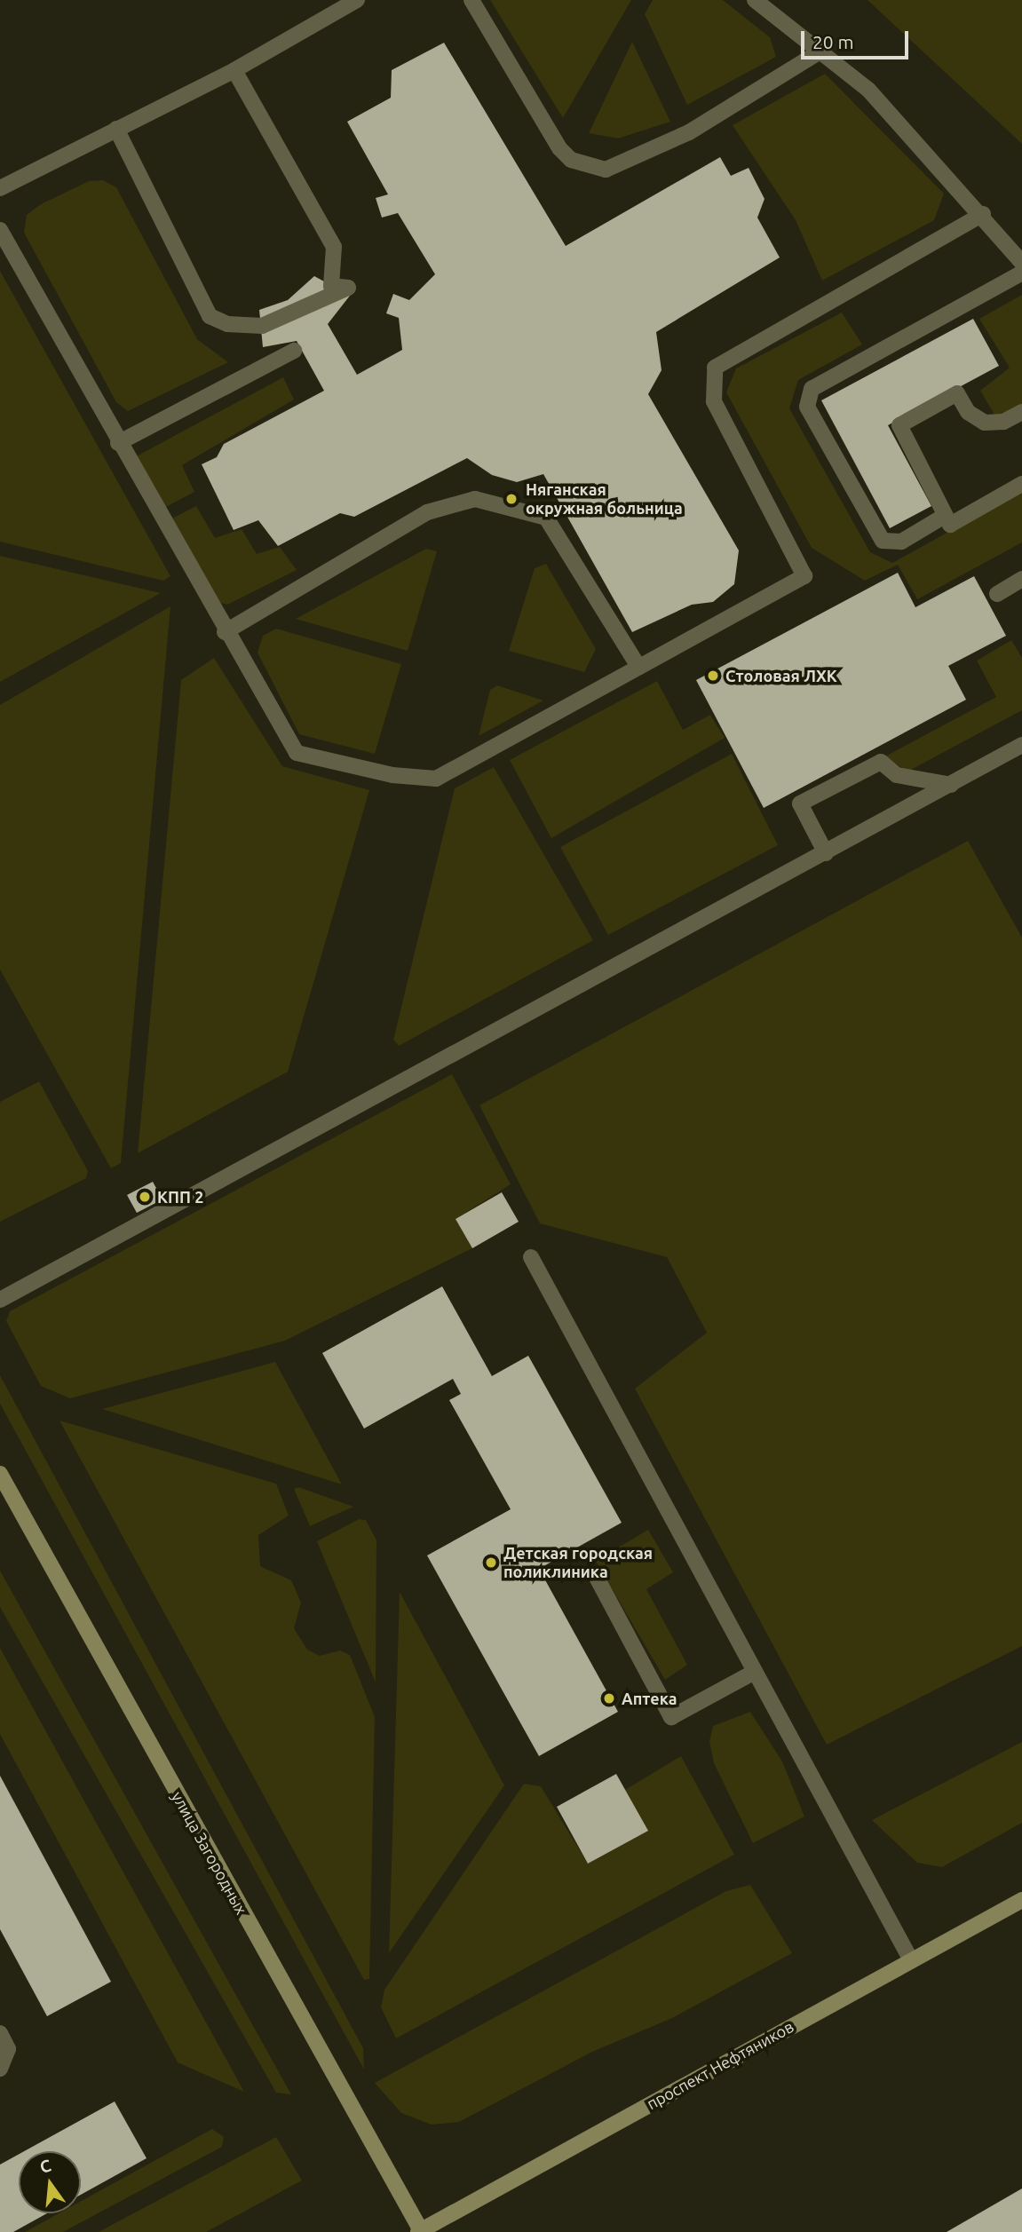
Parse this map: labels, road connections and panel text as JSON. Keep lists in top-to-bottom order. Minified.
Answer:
{"streets":{"main road":["улица Загородных","проспект Нефтяников"]},"crossings":[["улица Загородных","проспект Нефтяников"]],"places":["Няганская окружная больница","Столовая ЛХК","КПП 2","Детская городская поликлиника","Аптека"],"scale_bar":"20 m","north":"top"}
